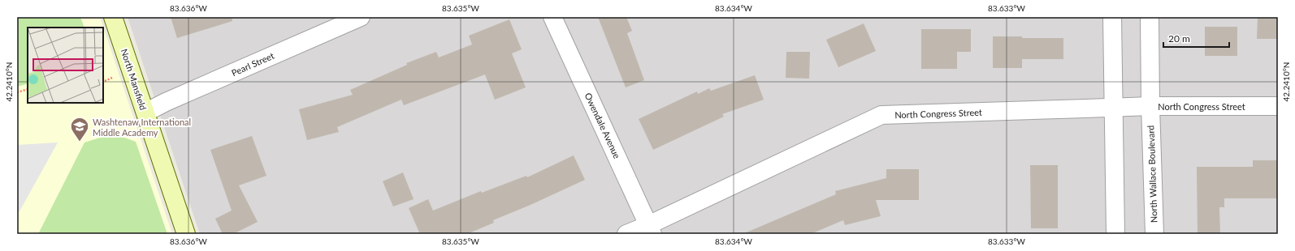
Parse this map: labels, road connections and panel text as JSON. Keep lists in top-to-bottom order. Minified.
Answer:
{"streets":{"street":["Pearl Street","North Mansfield","North Congress Street","Owendale Avenue","North Wallace Boulevard"]},"crossings":[["Pearl Street","North Mansfield"],["North Congress Street","Owendale Avenue"],["North Congress Street","North Wallace Boulevard"]],"places":{"school or university":["Washtenaw International Middle Academy"]},"scale_bar":"20 m","coordinates":["83.636°W","83.635°W","83.634°W","83.633°W","42.2410°N"]}
